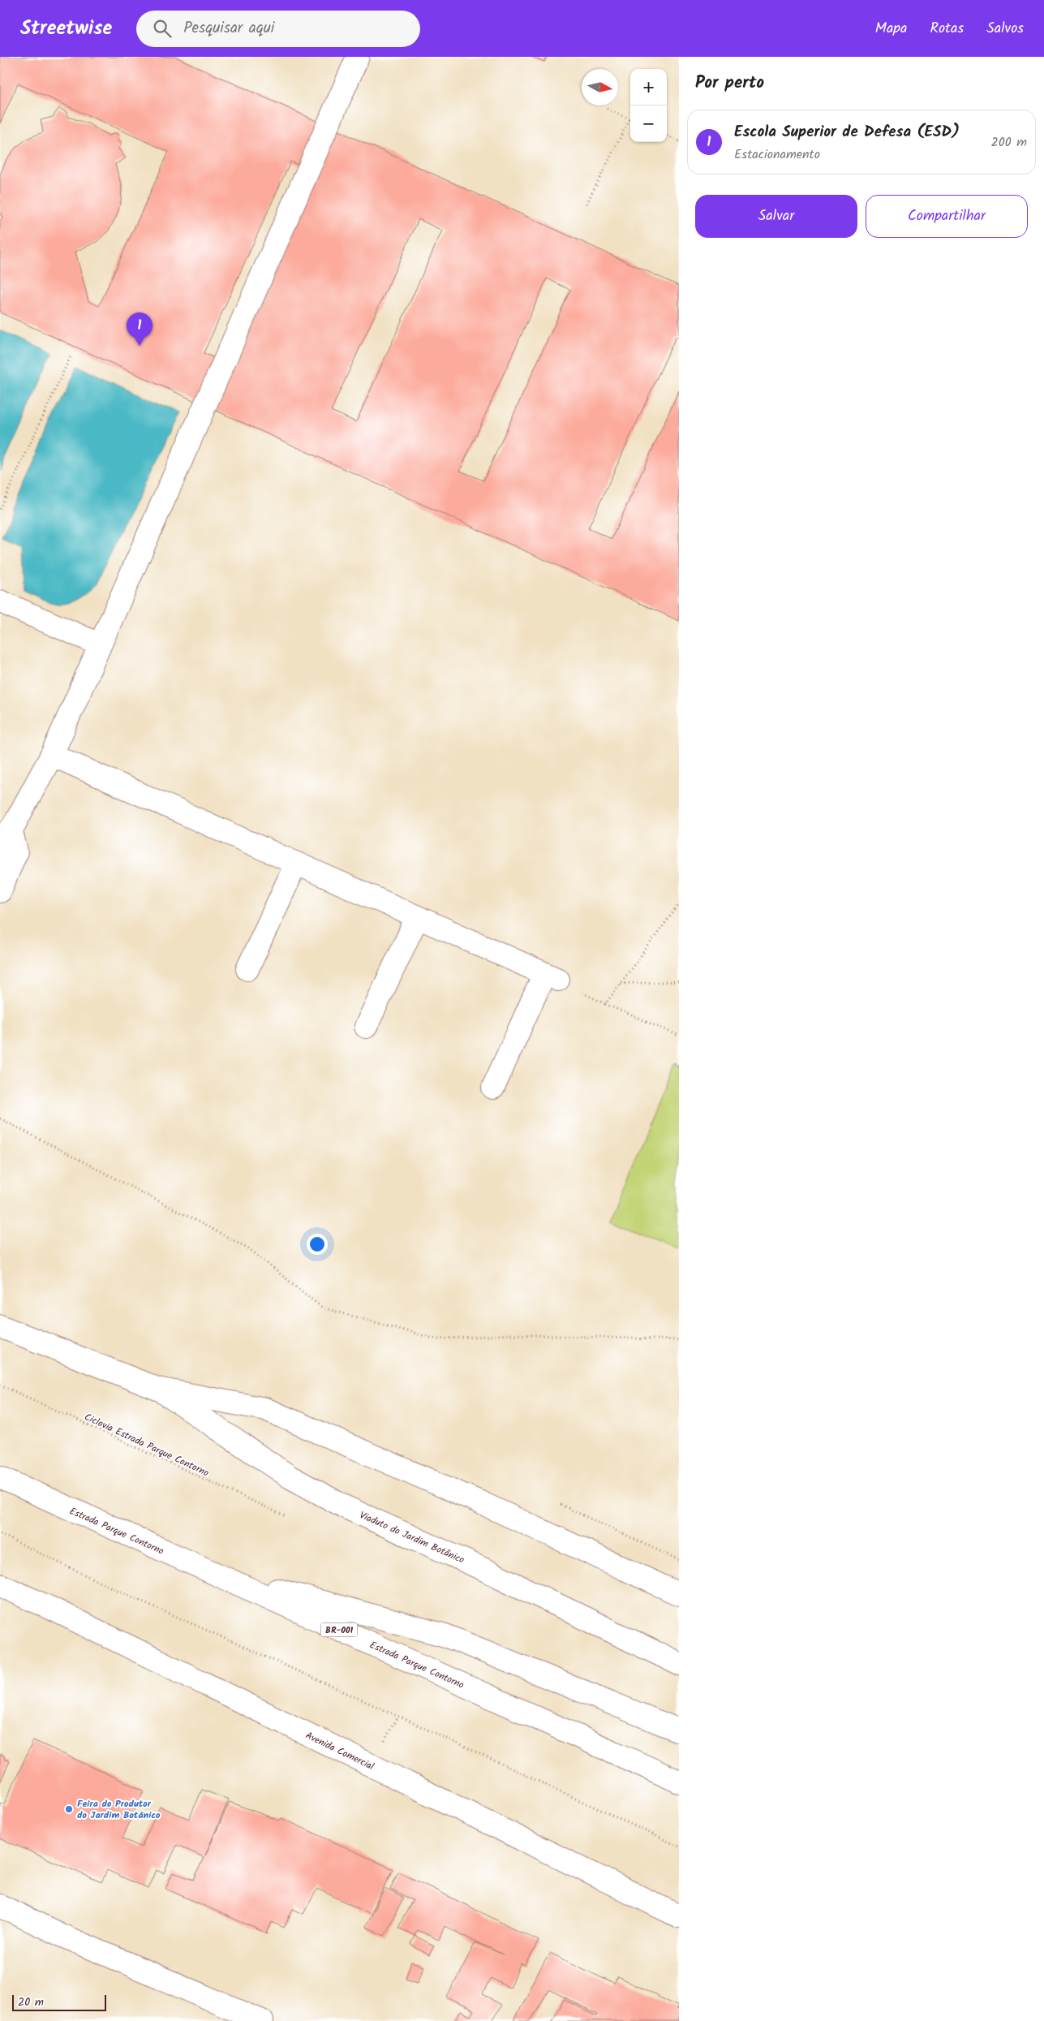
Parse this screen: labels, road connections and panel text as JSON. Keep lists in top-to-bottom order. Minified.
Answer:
{"streets":{"main road":["Estrada Parque Contorno","Viaduto do Jardim Botânico","BR-001","Avenida Comercial"],"path":["Ciclovia Estrada Parque Contorno"]},"places":["Feira do Produtor do Jardim Botânico"],"scale_bar":"20 m","north":"right","page":{"header":"Streetwise","search":"Pesquisar aqui","nav":["Mapa","Rotas","Salvos"],"heading":"Por perto","map_buttons":["+","−"],"list":[{"mark":"1","name":"Escola Superior de Defesa (ESD)","note":"Estacionamento","value":"200 m"}],"buttons":["Salvar","Compartilhar"],"pins":"1","scale":"20 m"}}
